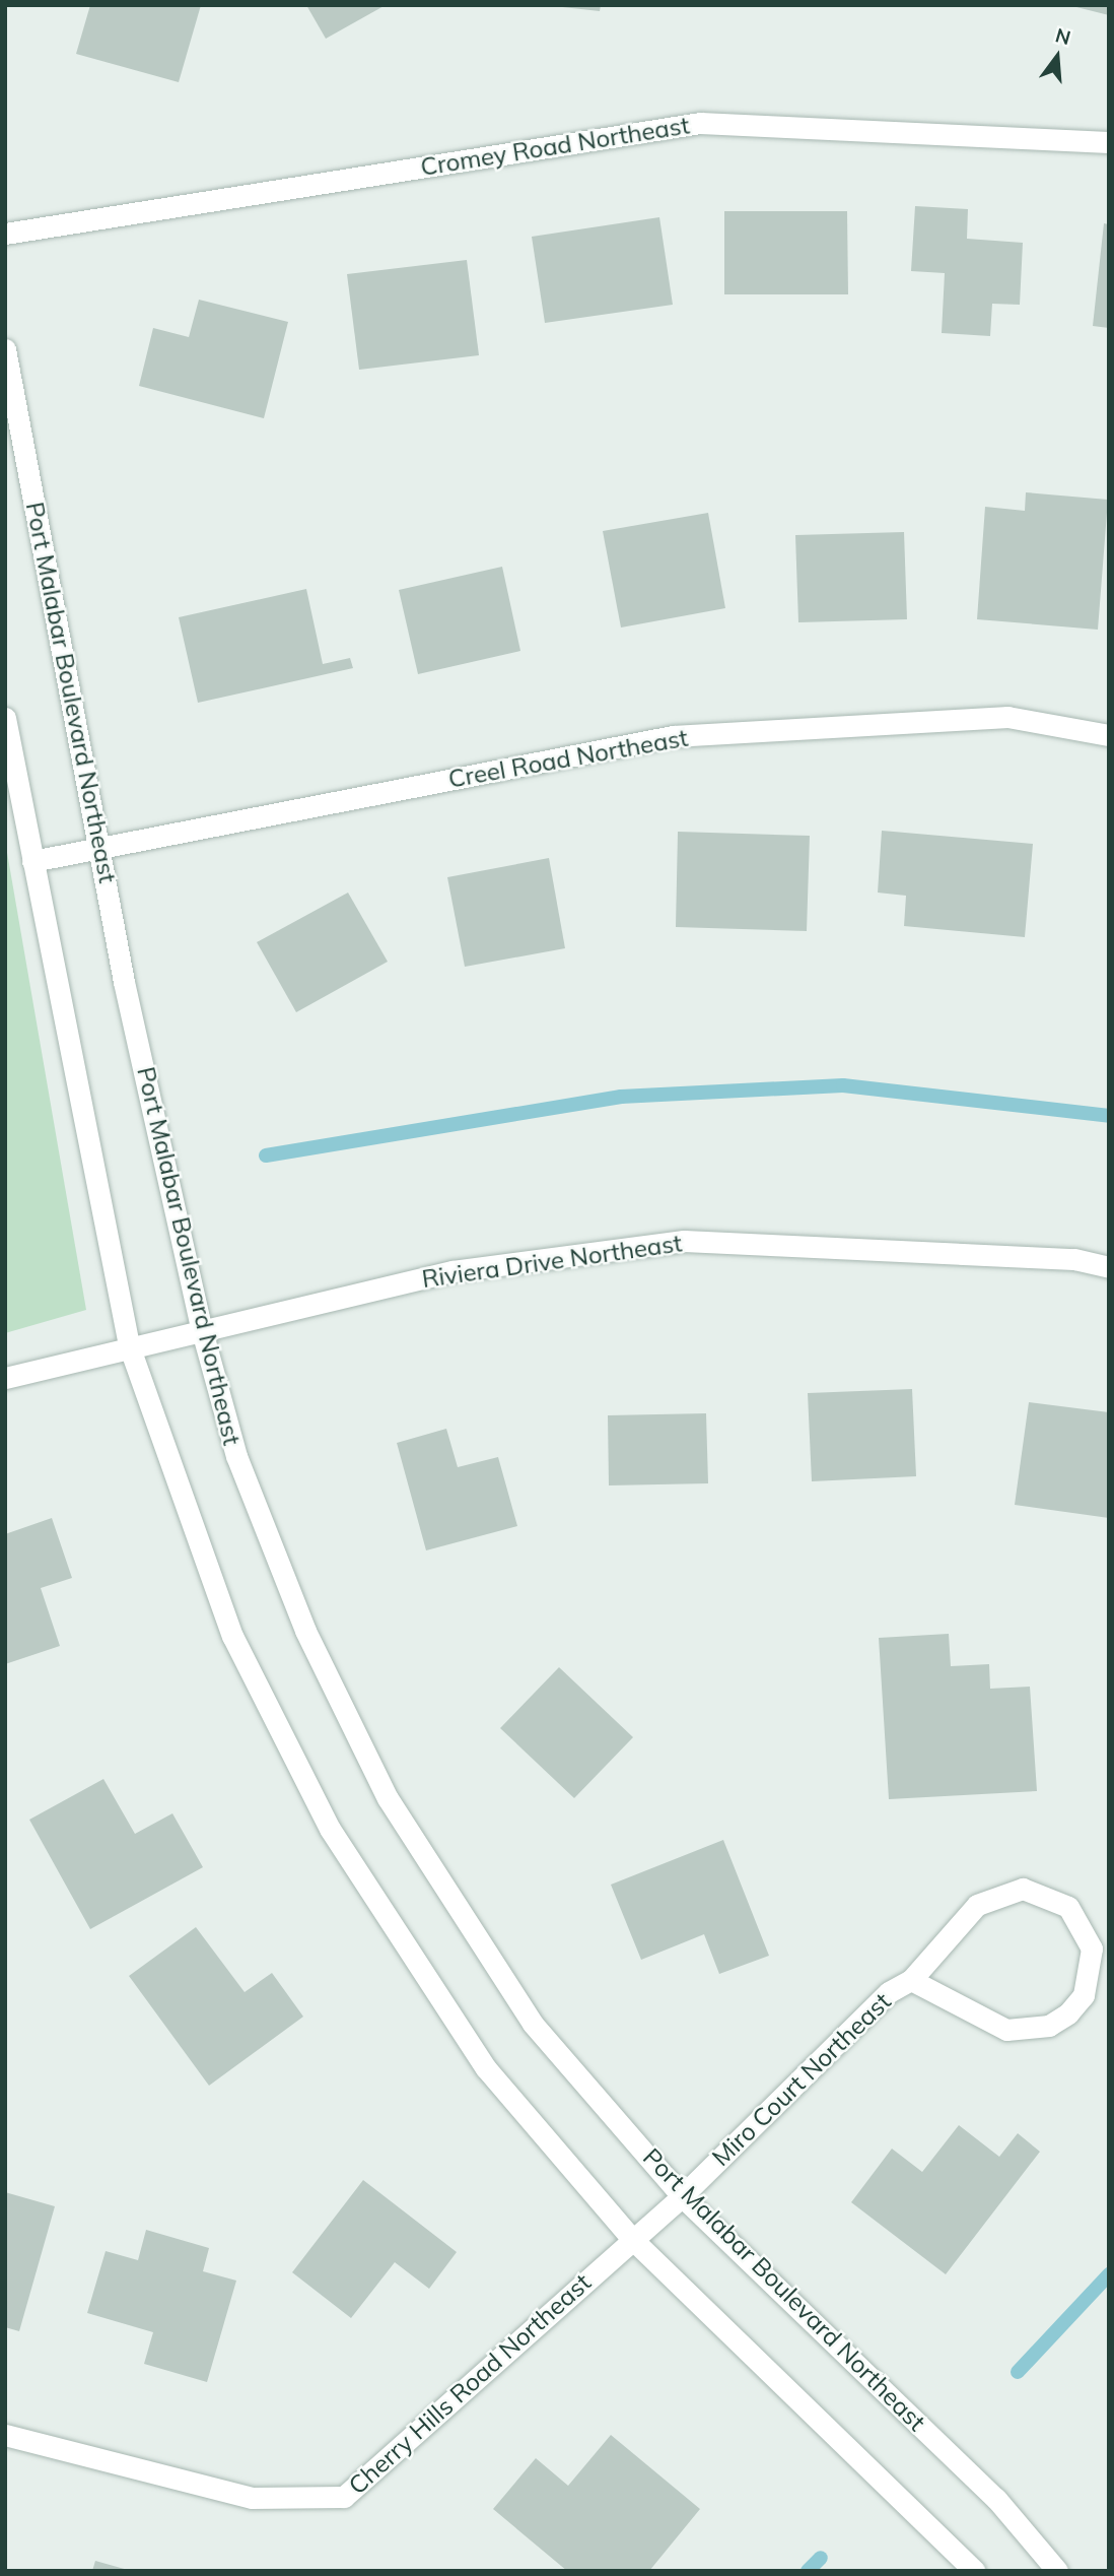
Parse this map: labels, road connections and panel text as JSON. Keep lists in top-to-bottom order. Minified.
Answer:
{"streets":{"street":["Cromey Road Northeast","Port Malabar Boulevard Northeast","Creel Road Northeast","Riviera Drive Northeast","Miro Court Northeast","Cherry Hills Road Northeast"]},"crossings":[["Port Malabar Boulevard Northeast","Creel Road Northeast"],["Port Malabar Boulevard Northeast","Riviera Drive Northeast"],["Port Malabar Boulevard Northeast","Miro Court Northeast"],["Miro Court Northeast","Cherry Hills Road Northeast"]],"north":"top"}
